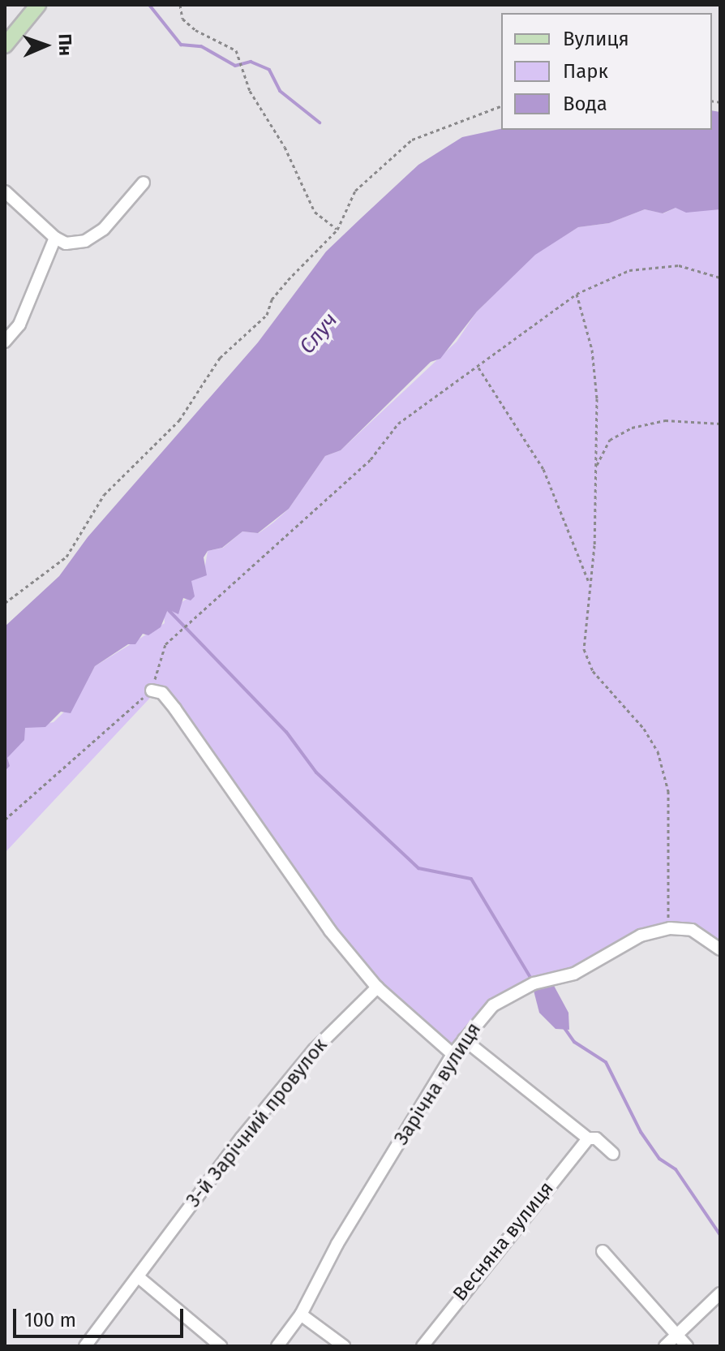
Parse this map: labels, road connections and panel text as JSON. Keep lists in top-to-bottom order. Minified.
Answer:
{"streets":{"street":["Зарічна вулиця","3-й Зарічний провулок","Весняна вулиця"]},"water":["Случ"],"legend":["Вулиця","Парк","Вода"],"scale_bar":"100 m","north":"right"}
